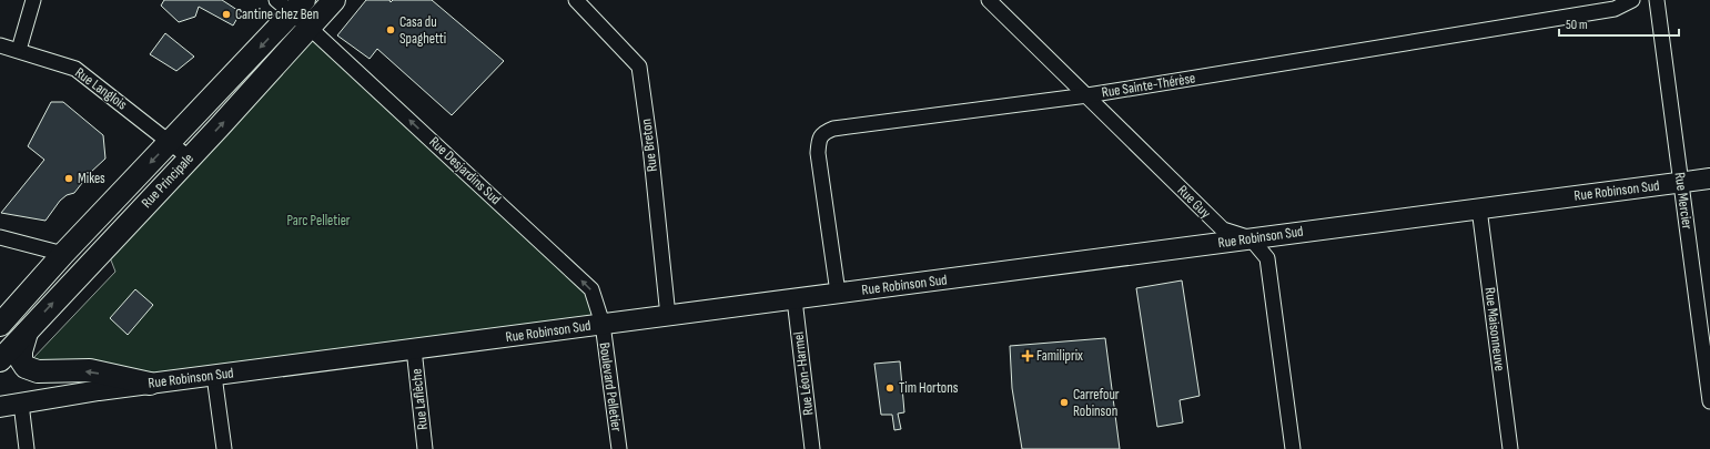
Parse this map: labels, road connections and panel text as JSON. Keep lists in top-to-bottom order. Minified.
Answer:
{"streets":{"main road":["Rue Principale"],"street":["Rue Sainte-Thérèse","Rue Langlois","Rue Breton","Rue Desjardins Sud","Rue Robinson Sud","Rue Mercier","Rue Guy","Rue Maisonneuve","Rue Léon-Harmel","Boulevard Pelletier","Rue Laflèche"]},"crossings":[["Rue Sainte-Thérèse","Rue Robinson Sud"],["Rue Sainte-Thérèse","Rue Guy"],["Rue Langlois","Rue Principale"],["Rue Breton","Rue Robinson Sud"],["Rue Desjardins Sud","Rue Principale"],["Rue Desjardins Sud","Rue Robinson Sud"],["Rue Desjardins Sud","Boulevard Pelletier"],["Rue Robinson Sud","Rue Mercier"],["Rue Robinson Sud","Rue Guy"],["Rue Robinson Sud","Rue Maisonneuve"],["Rue Robinson Sud","Rue Léon-Harmel"],["Rue Robinson Sud","Boulevard Pelletier"],["Rue Robinson Sud","Rue Laflèche"]],"one_way":["Rue Desjardins Sud"],"parks":["Parc Pelletier"],"places":{"other":["Cantine chez Ben","Casa du Spaghetti","Mikes","Tim Hortons","Carrefour Robinson"],"health":["Familiprix"]},"scale_bar":"50 m"}
